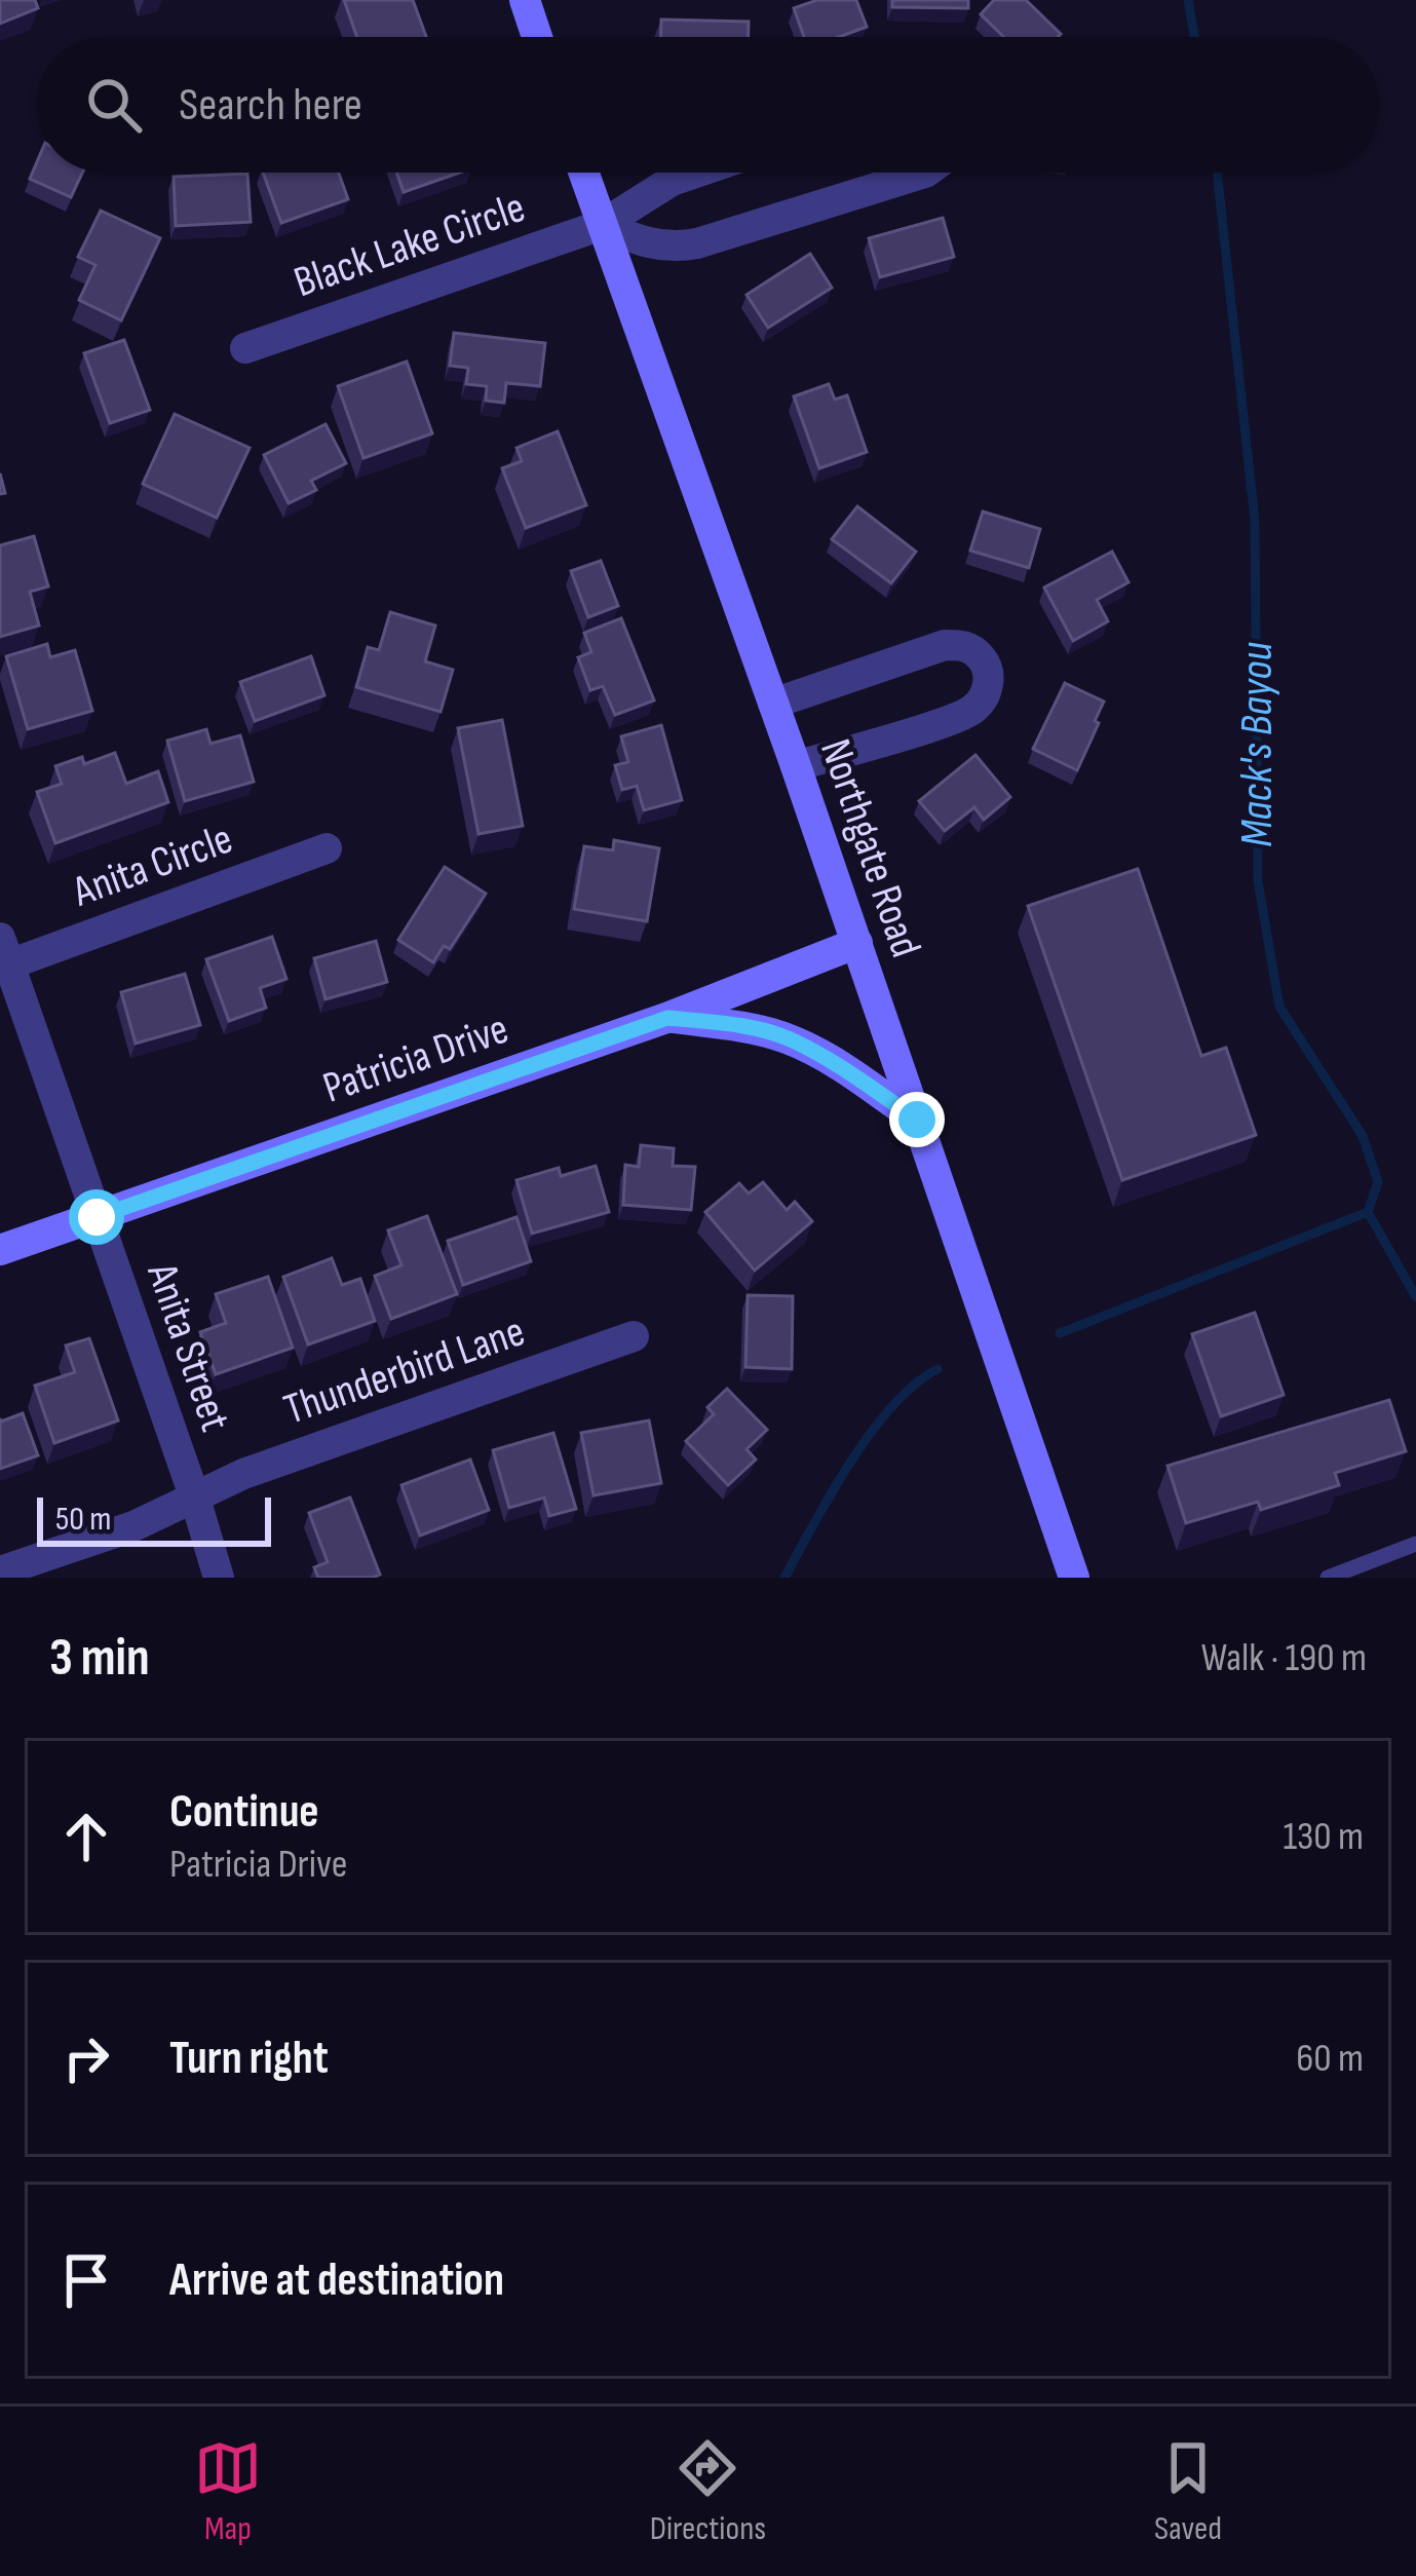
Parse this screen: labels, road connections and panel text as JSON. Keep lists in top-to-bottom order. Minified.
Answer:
{"streets":{"main road":["Northgate Road","Patricia Drive"],"street":["Black Lake Circle","Anita Circle","Anita Street","Thunderbird Lane"]},"crossings":[["Black Lake Circle","Northgate Road"],["Northgate Road","Patricia Drive"],["Anita Circle","Anita Street"],["Patricia Drive","Anita Street"],["Anita Street","Thunderbird Lane"]],"water":["Mack's Bayou"],"scale_bar":"50 m","page":{"search":"Search here","scale":"50 m","heading":["3 min","Walk · 190 m"],"list":[["Continue","Patricia Drive","130 m"],["Turn right","60 m"],"Arrive at destination"],"nav":["Map","Directions","Saved"]}}
